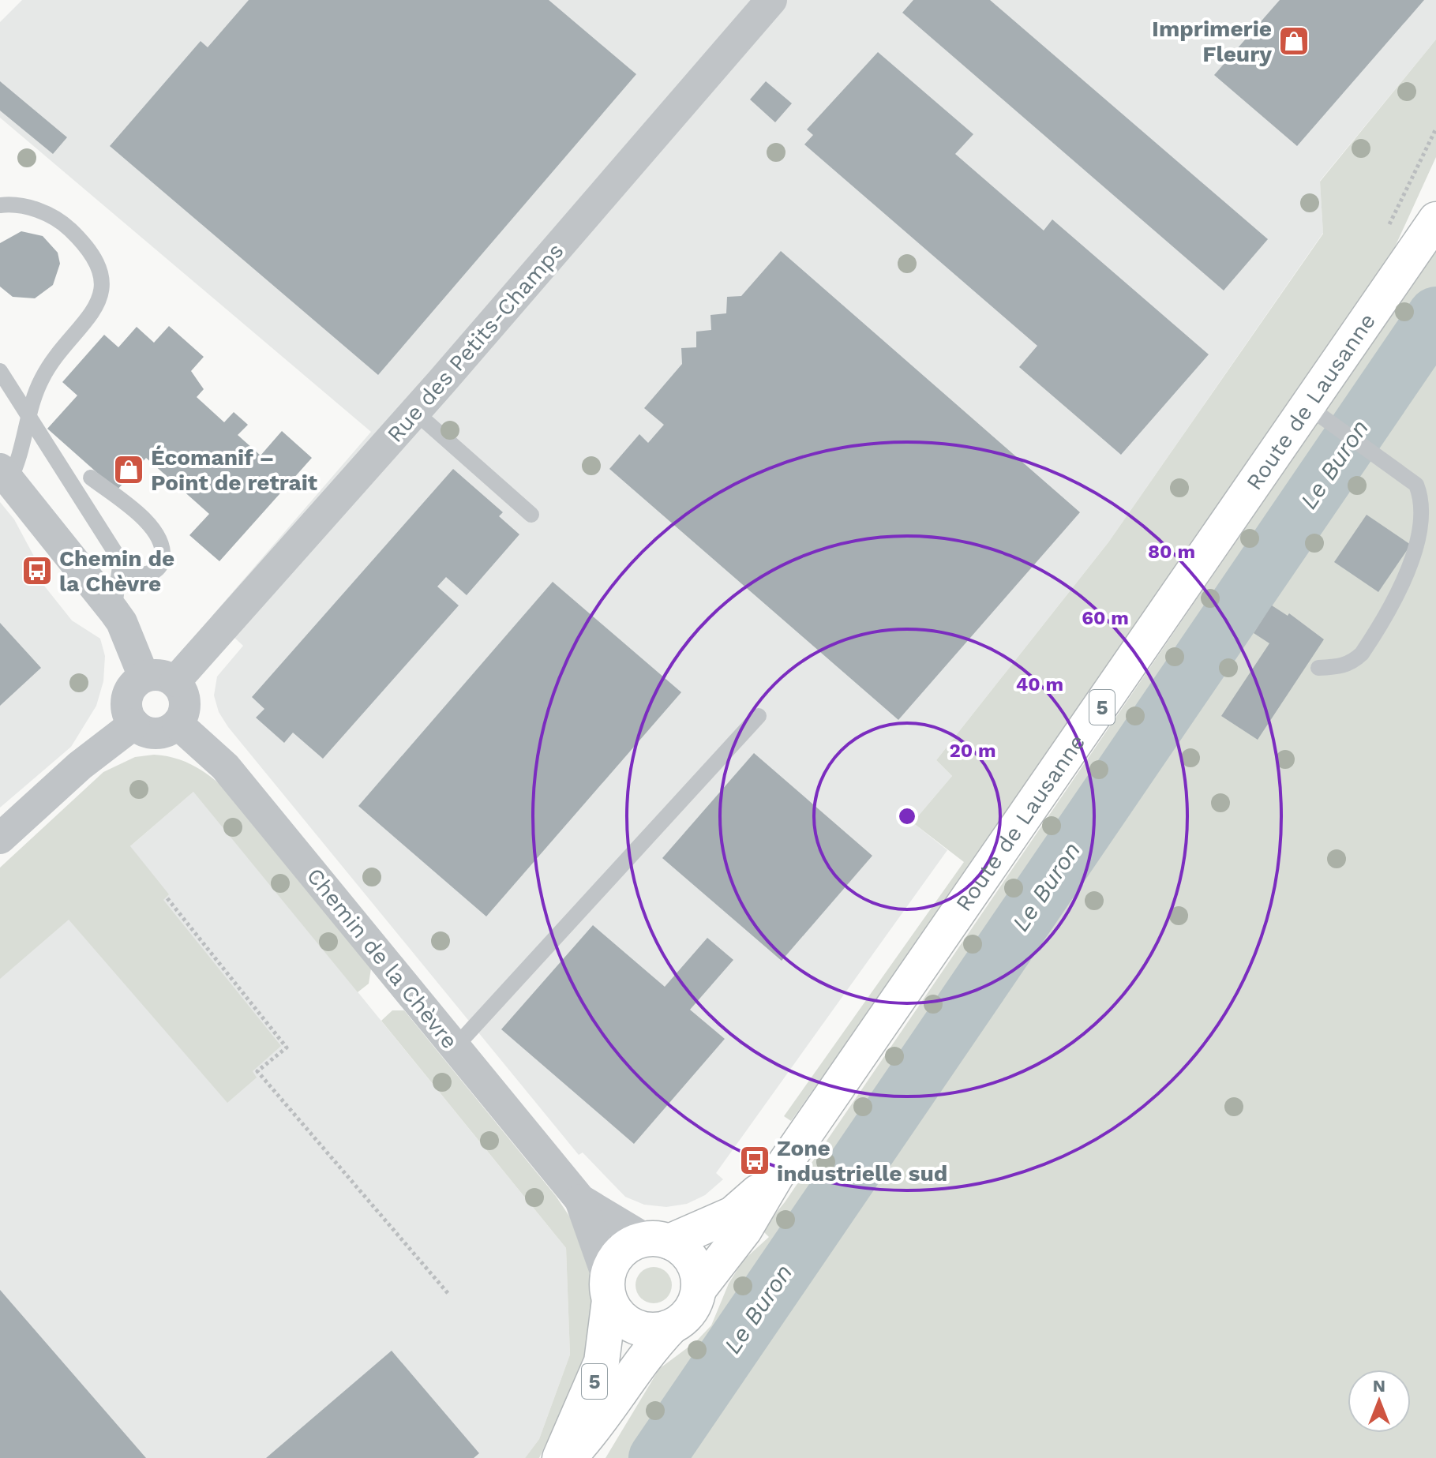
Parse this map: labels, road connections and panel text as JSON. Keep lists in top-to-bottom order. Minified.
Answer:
{"streets":{"main road":["Route de Lausanne","5"],"street":["Rue des Petits-Champs","Chemin de la Chèvre"]},"crossings":[["Rue des Petits-Champs","Chemin de la Chèvre"],["Route de Lausanne","5"],["Route de Lausanne","Chemin de la Chèvre"],["5","Chemin de la Chèvre"]],"water":["Le Buron"],"places":{"shop":["Imprimerie Fleury","Écomanif – Point de retrait"],"bus stop":["Chemin de la Chèvre","Zone industrielle sud"]},"north":"top","rings":["80 m","60 m","40 m","20 m"]}
